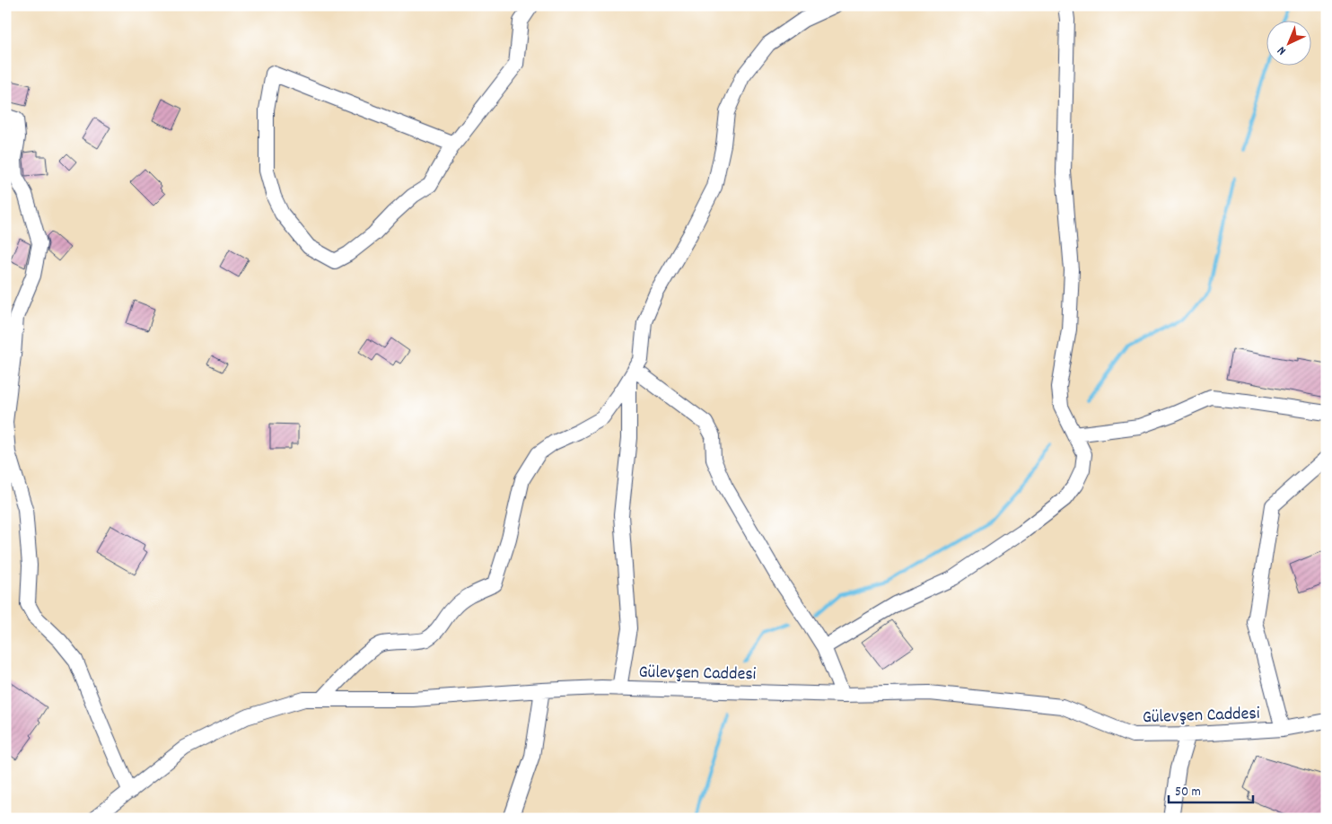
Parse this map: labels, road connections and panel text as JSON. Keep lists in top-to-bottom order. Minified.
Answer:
{"streets":{"street":["Gülevşen Caddesi"]},"scale_bar":"50 m","north":"bottom left"}
